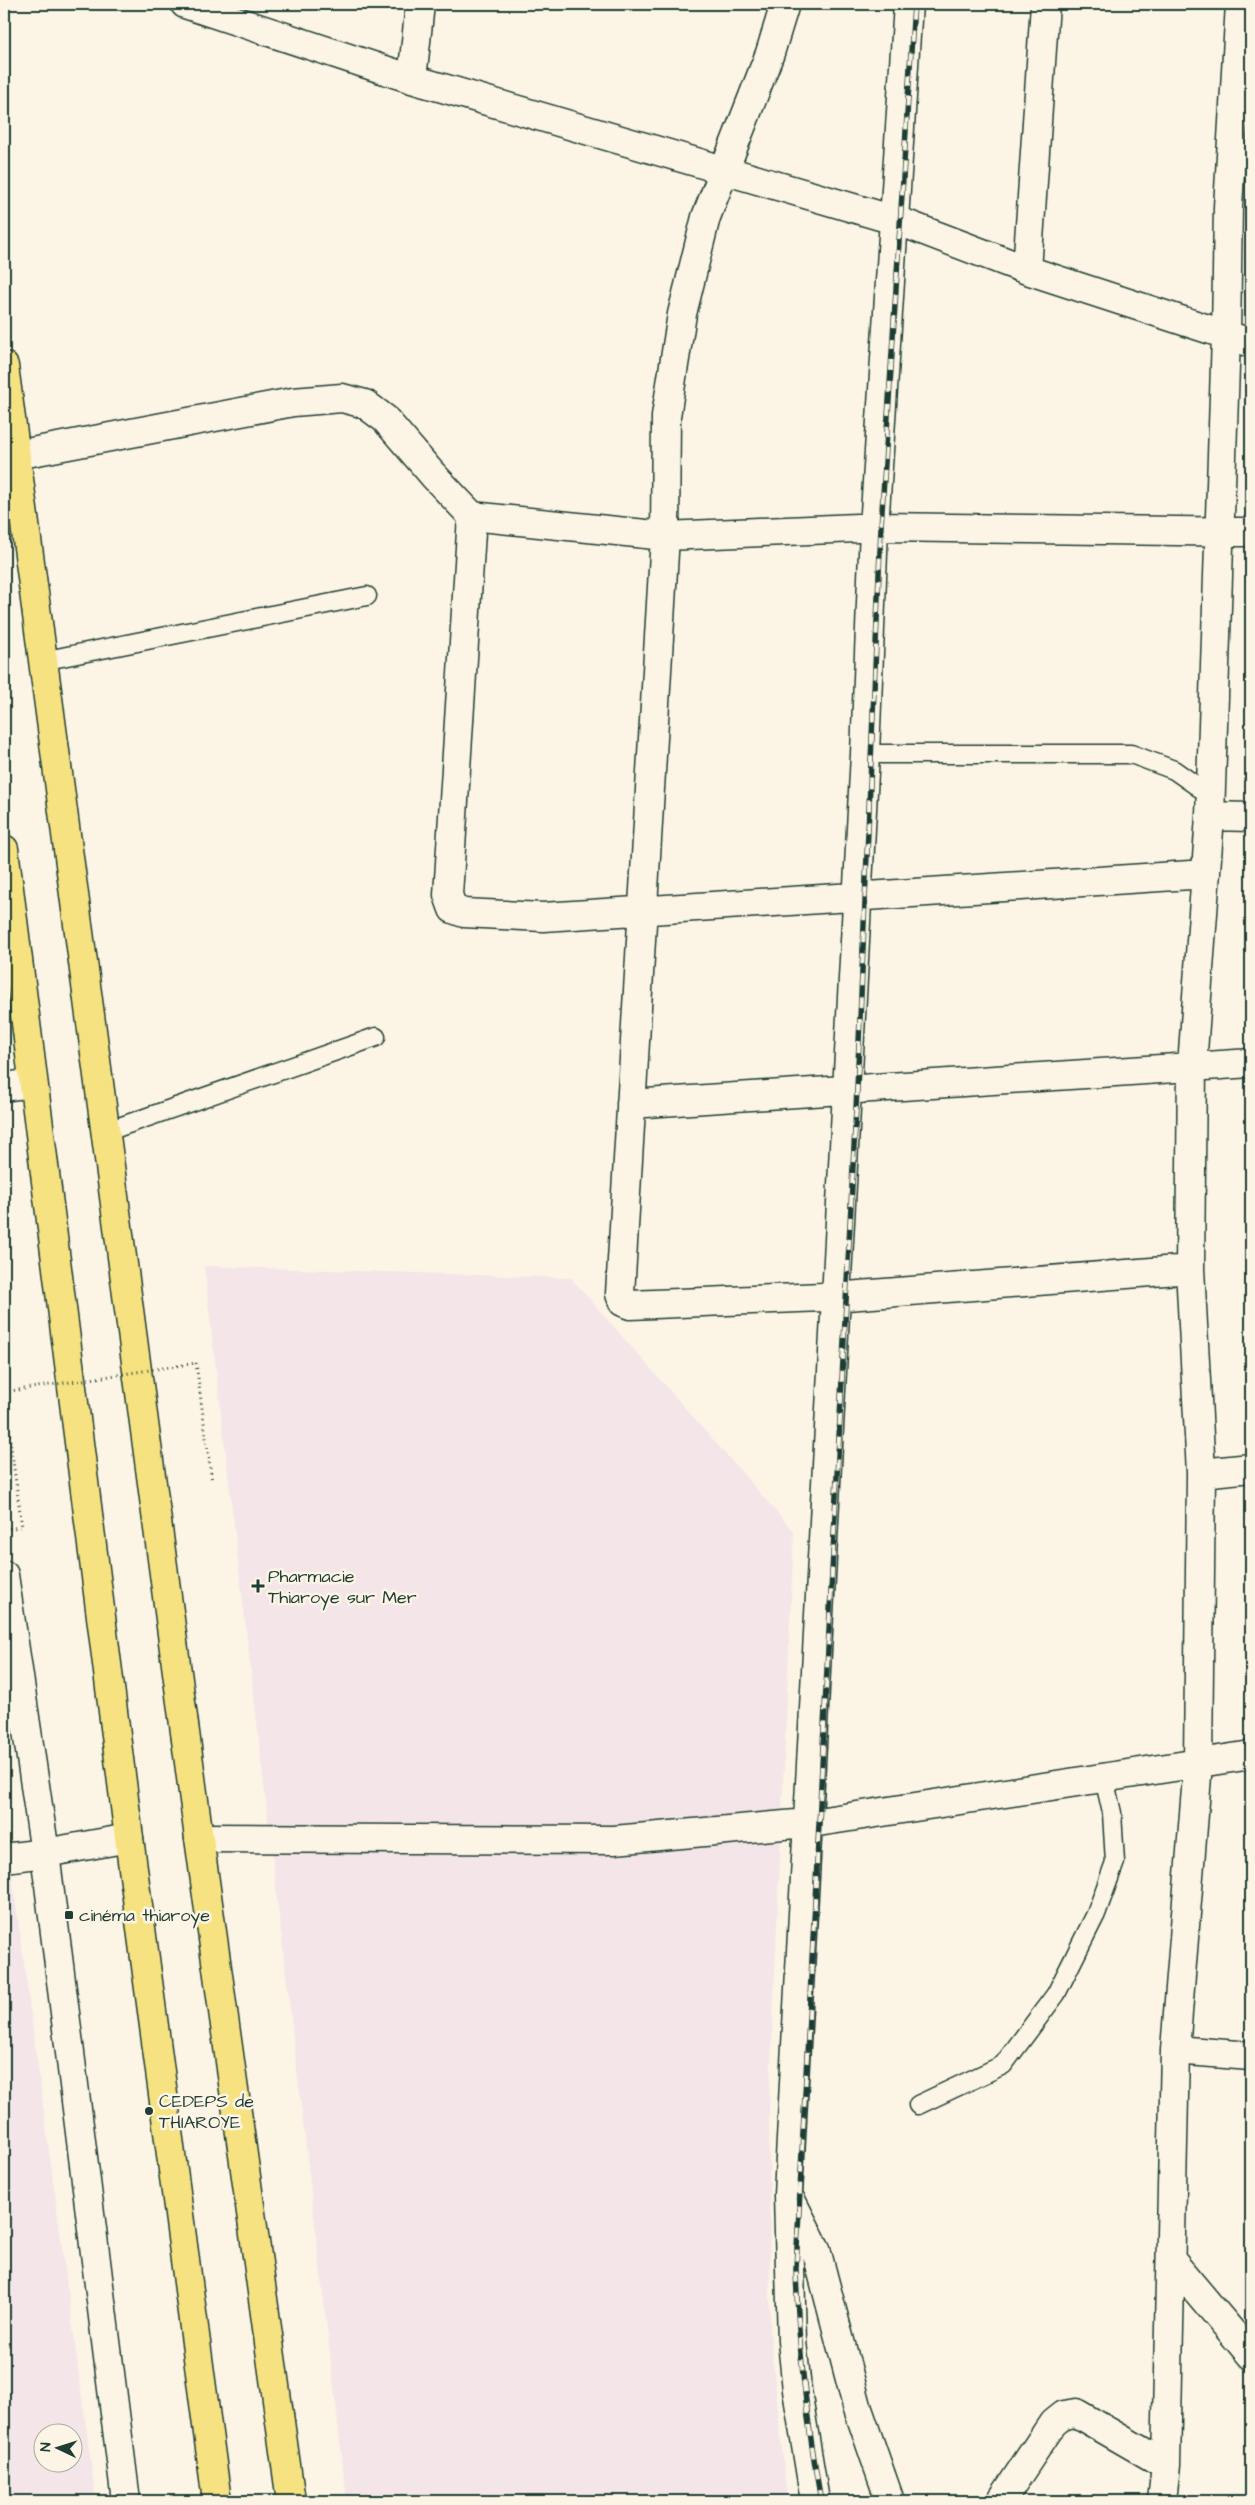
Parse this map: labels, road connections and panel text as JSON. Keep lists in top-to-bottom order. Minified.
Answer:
{"places":{"health":["Pharmacie Thiaroye sur Mer"],"transit":["cinéma thiaroye"],"other":["CEDEPS de THIAROYE"]},"north":"left"}
